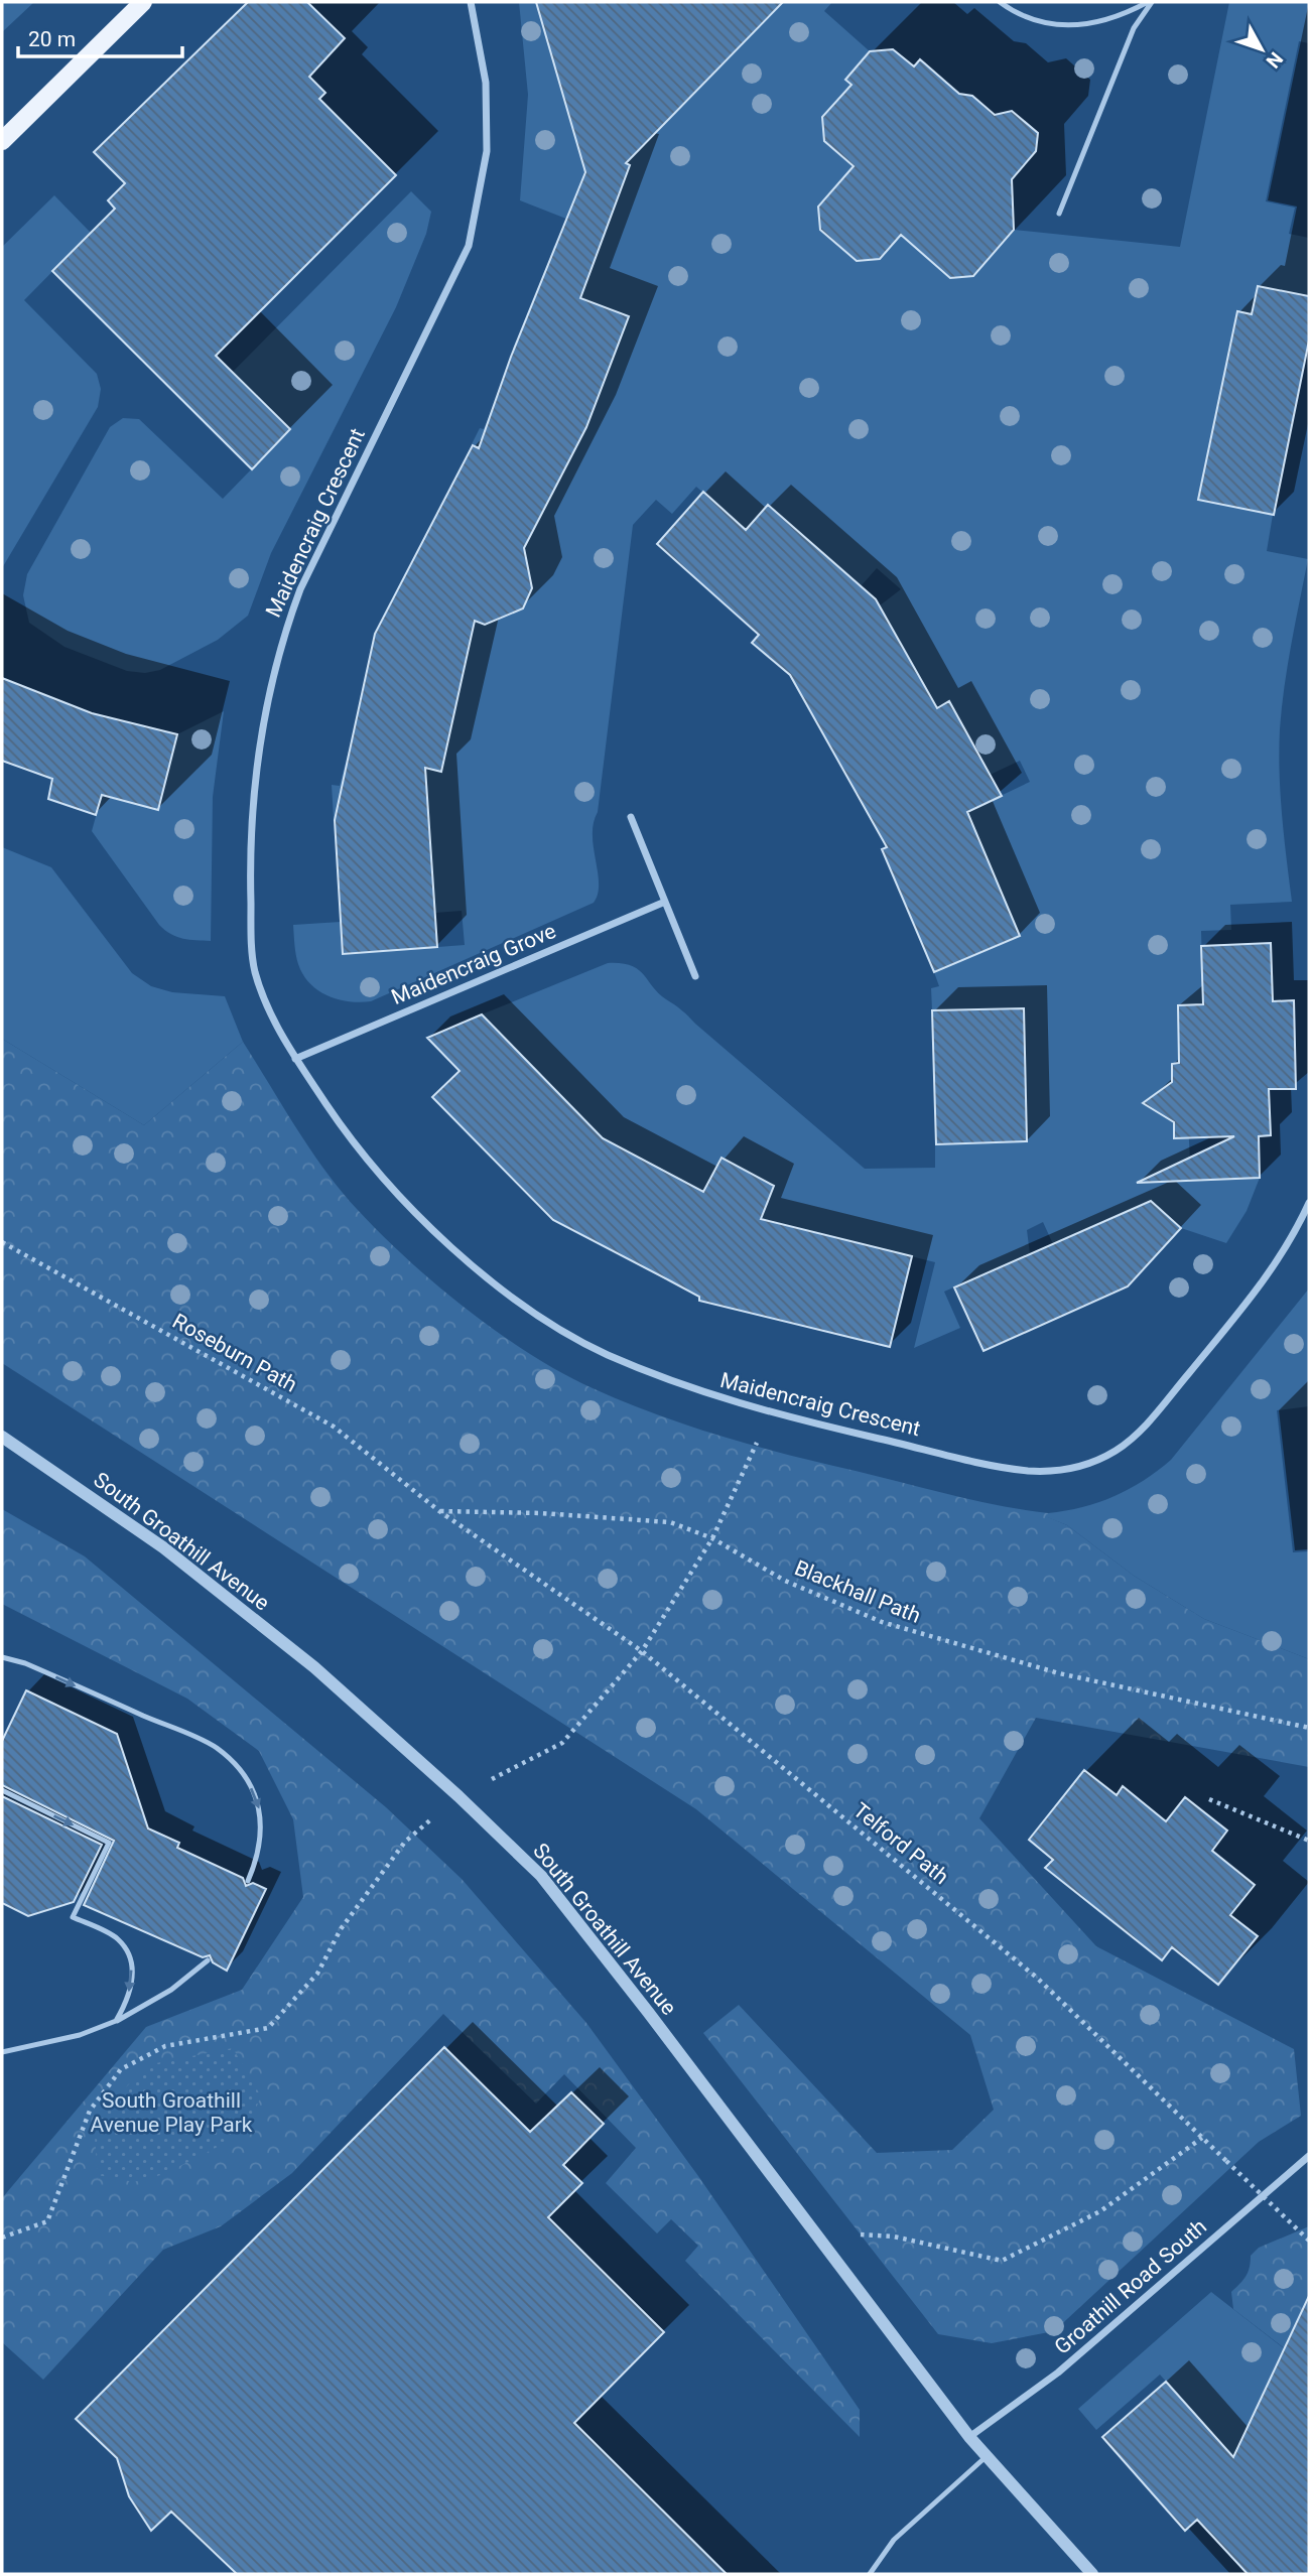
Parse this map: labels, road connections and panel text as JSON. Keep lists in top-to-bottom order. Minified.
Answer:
{"streets":{"street":["Maidencraig Crescent","Maidencraig Grove","South Groathill Avenue","Groathill Road South"],"path":["Roseburn Path","Blackhall Path","Telford Path"]},"crossings":[["Maidencraig Crescent","Maidencraig Grove"],["Roseburn Path","Blackhall Path"],["Roseburn Path","Telford Path"],["South Groathill Avenue","Groathill Road South"],["Blackhall Path","Telford Path"]],"parks":["South Groathill Avenue Play Park"],"scale_bar":"20 m","north":"bottom right"}
